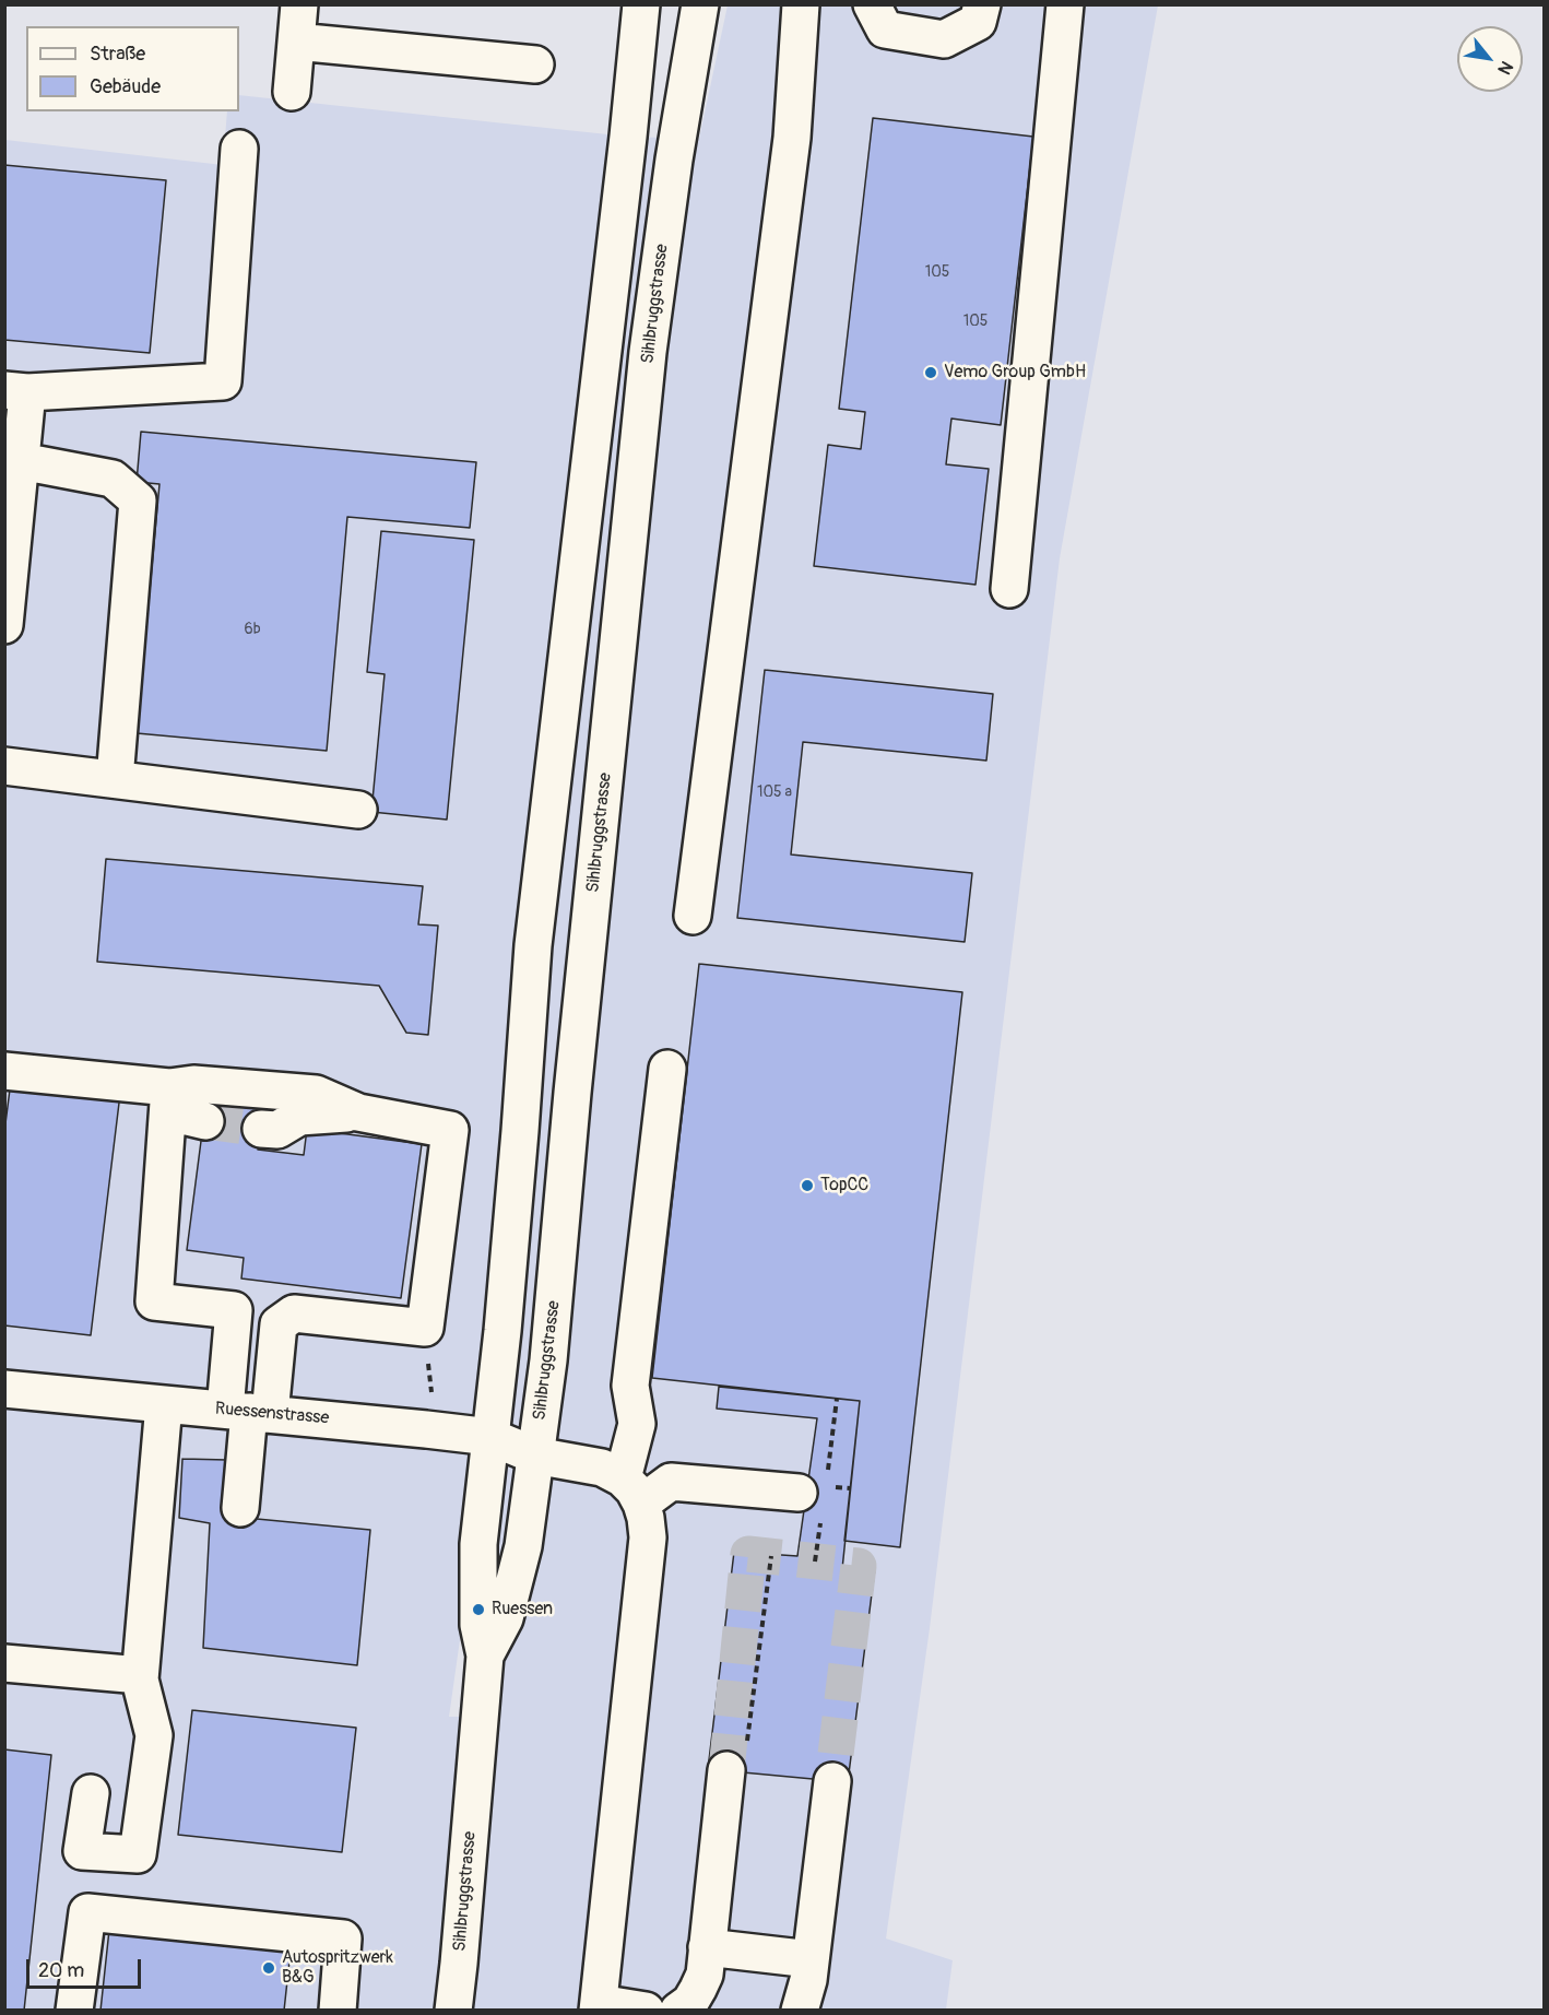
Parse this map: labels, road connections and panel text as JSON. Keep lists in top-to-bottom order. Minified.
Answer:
{"streets":{"main road":["Sihlbruggstrasse","Ruessenstrasse"]},"crossings":[["Sihlbruggstrasse","Ruessenstrasse"]],"places":["Vemo Group GmbH","TopCC","Ruessen","Autospritzwerk B&G"],"house_numbers":["105","105","6b","105 a"],"legend":["Straße","Gebäude"],"scale_bar":"20 m","north":"bottom right"}
